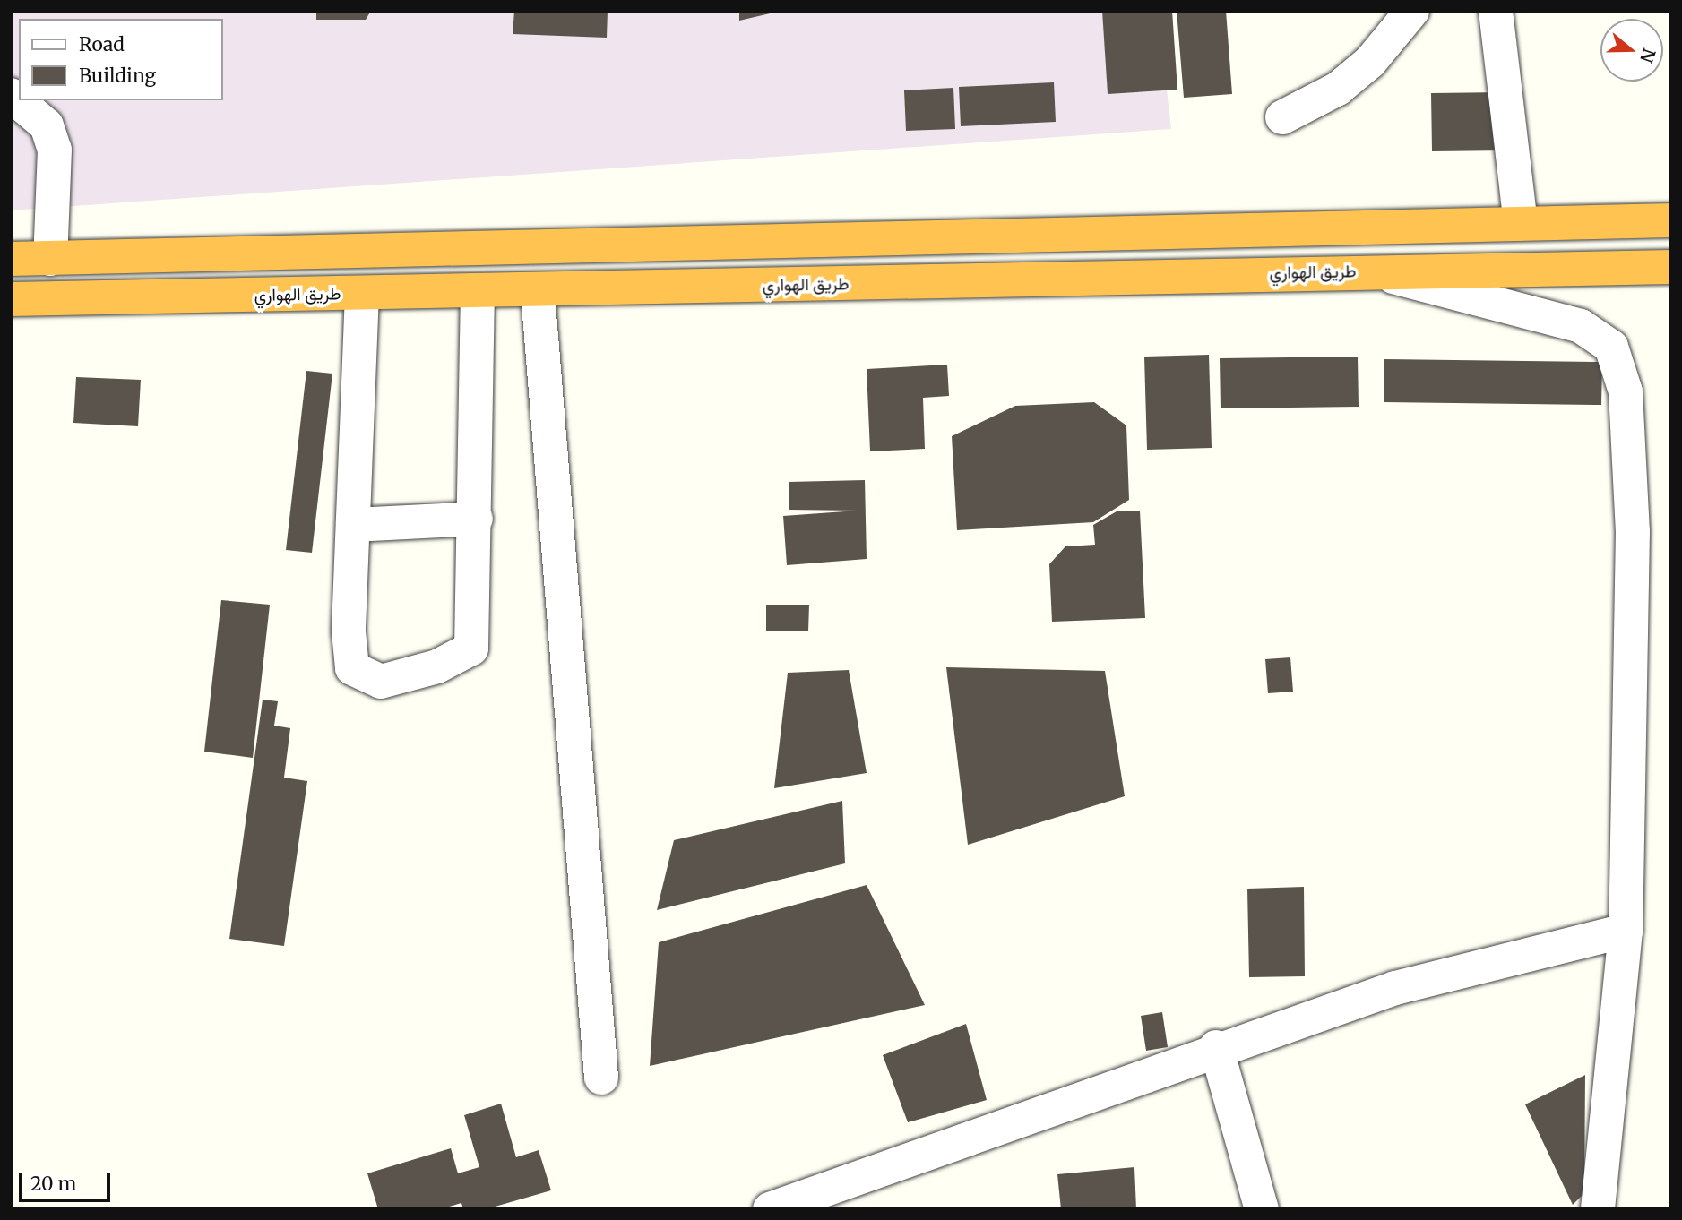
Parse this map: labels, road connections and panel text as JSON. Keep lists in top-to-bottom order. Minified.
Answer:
{"streets":{"highway":["طريق الهواري"]},"legend":["Road","Building"],"scale_bar":"20 m","north":"right"}
